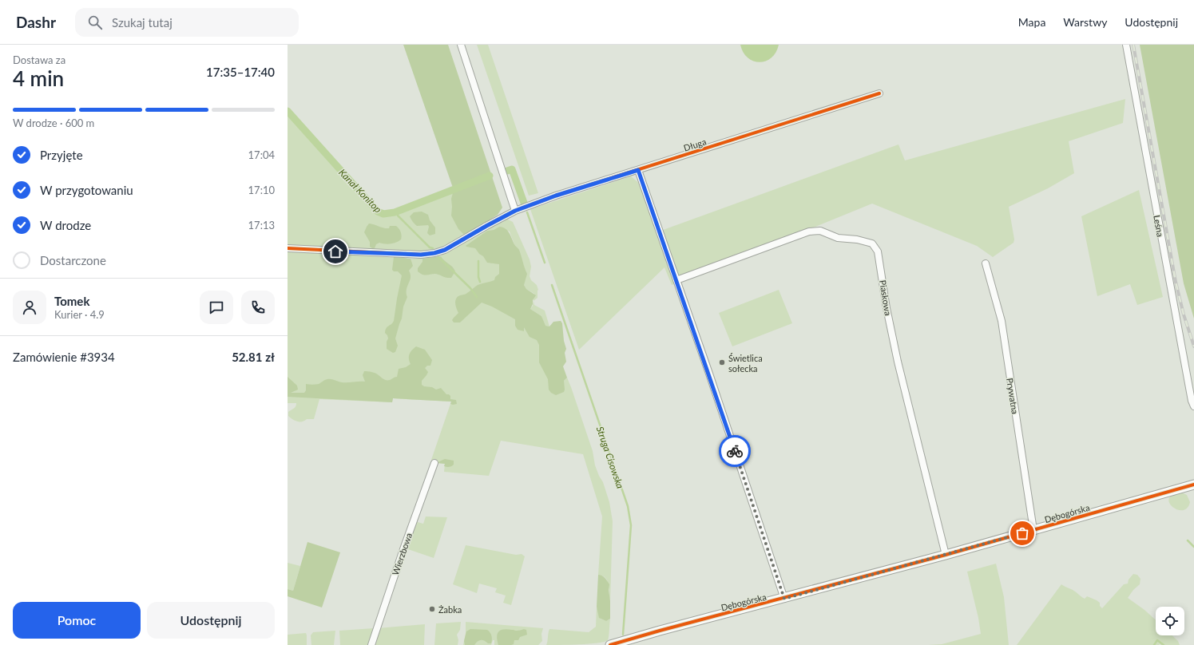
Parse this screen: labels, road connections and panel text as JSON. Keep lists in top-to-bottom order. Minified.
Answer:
{"streets":{"street":["Długa","Leśna","Piaskowa","Prywatna","Dębogórska","Wierzbowa"]},"crossings":[["Piaskowa","Dębogórska"],["Prywatna","Dębogórska"]],"water":["Kanał Konitop","Struga Cisowska"],"places":["Świetlica sołecka","Żabka"],"page":{"header":"Dashr","search":"Szukaj tutaj","nav":["Mapa","Warstwy","Udostępnij"],"heading":["4 min","Dostawa za","17:35–17:40"],"panel":["Tomek","Kurier · 4.9","Zamówienie #3934","52.81 zł"],"bar":"W drodze · 600 m","list":[["Przyjęte","17:04"],["W przygotowaniu","17:10"],["W drodze","17:13"],"Dostarczone"],"buttons":["Pomoc","Udostępnij"]}}
